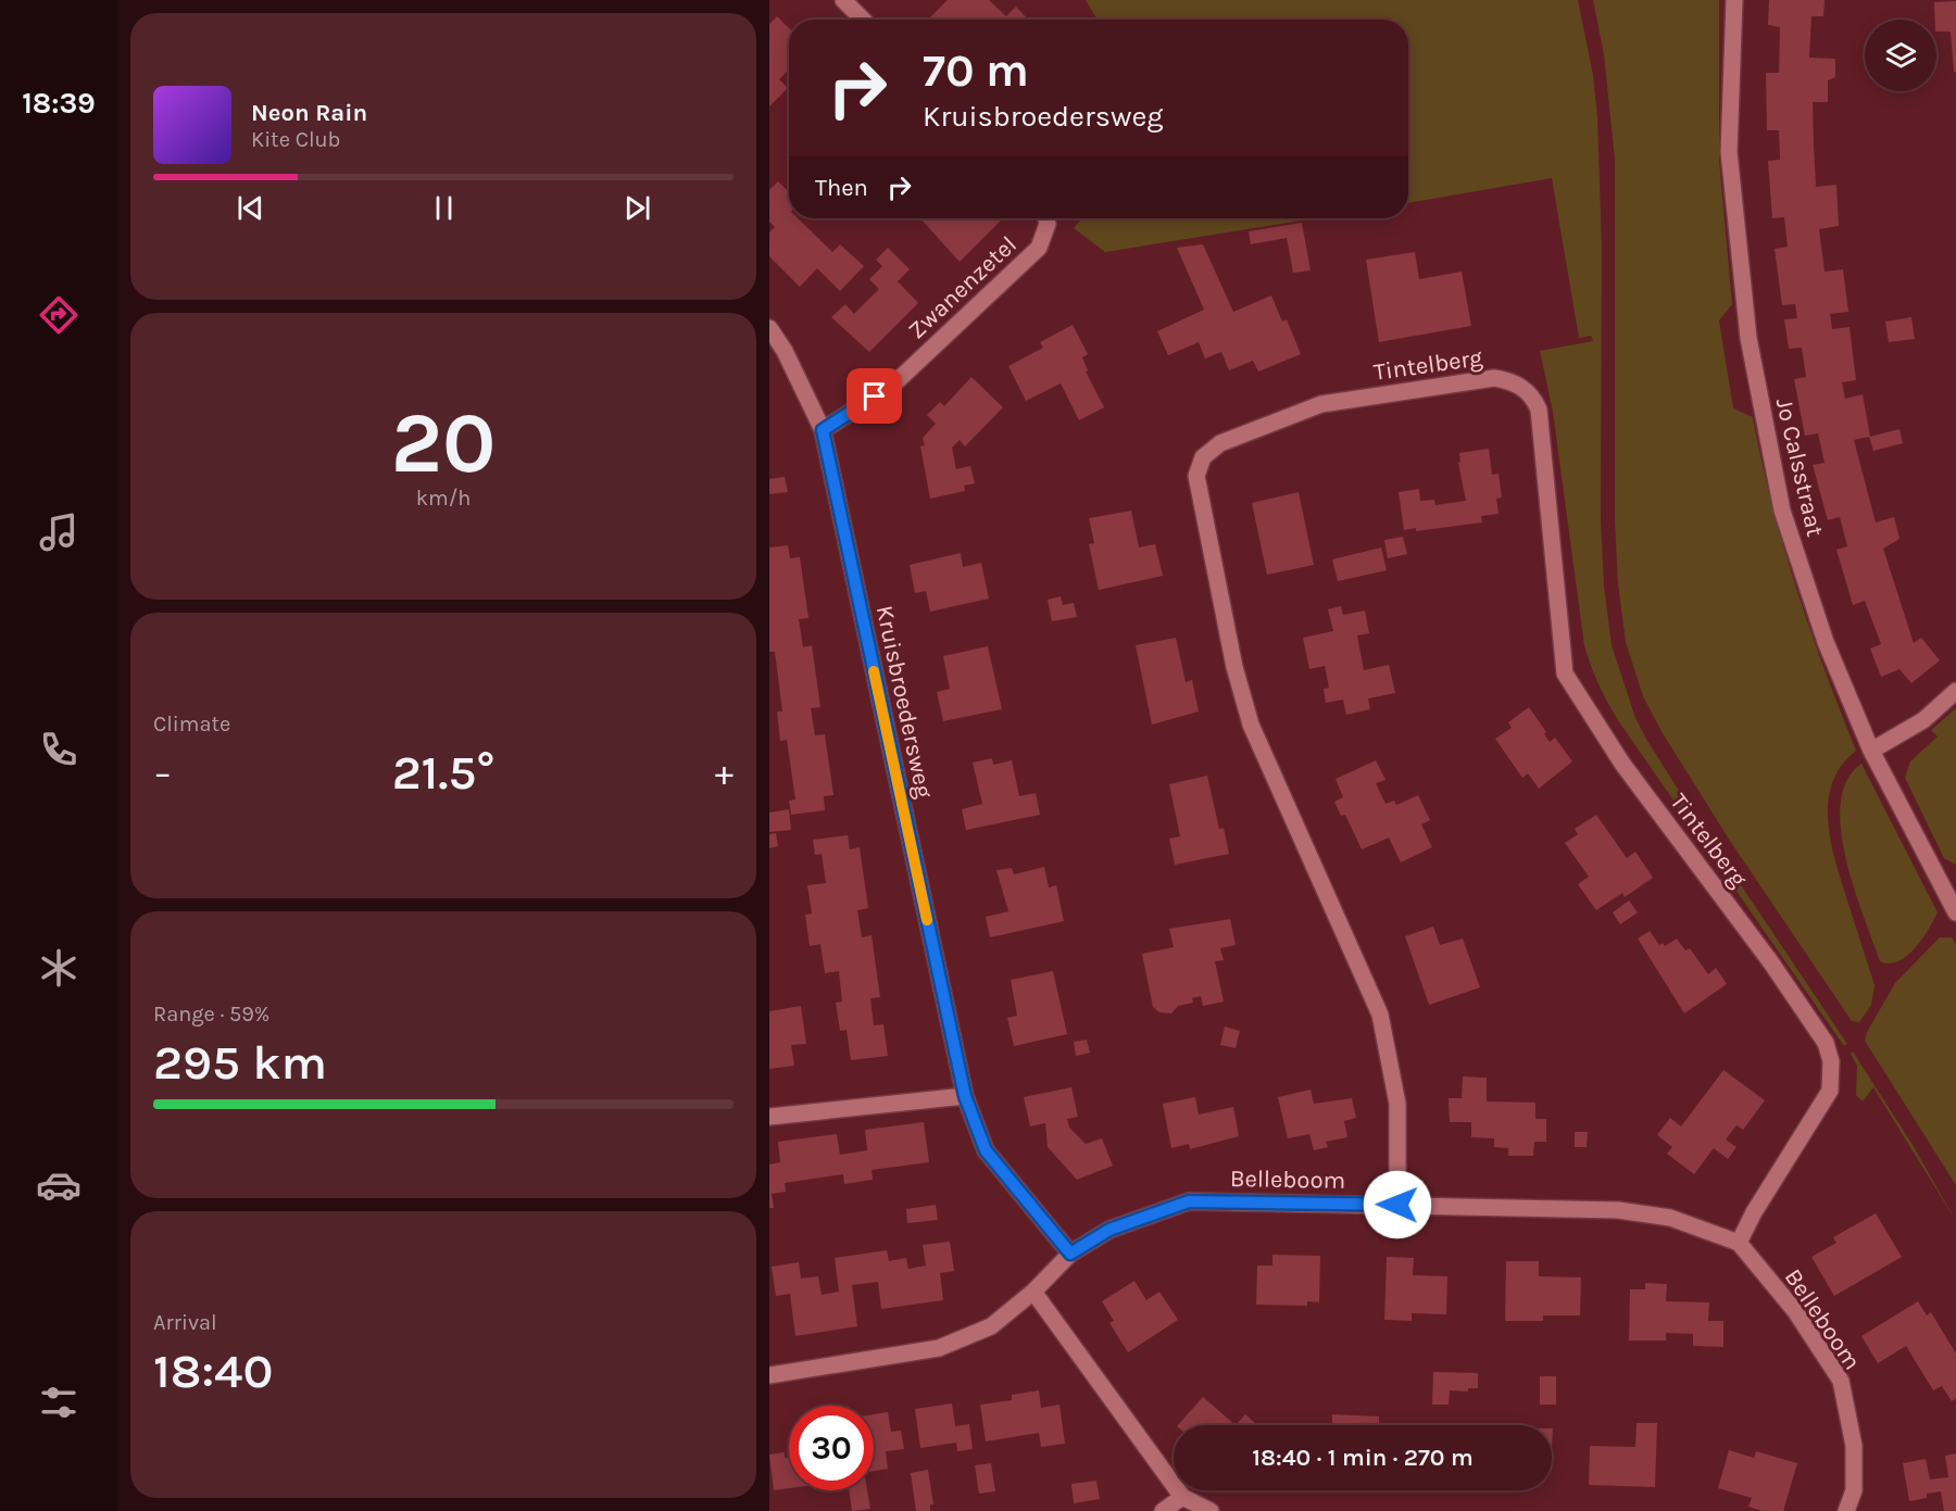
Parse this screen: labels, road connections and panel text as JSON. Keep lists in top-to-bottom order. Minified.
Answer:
{"streets":{"street":["Zwanenzetel","Tintelberg","Jo Calsstraat","Kruisbroedersweg","Belleboom"]},"crossings":[["Zwanenzetel","Kruisbroedersweg"],["Tintelberg","Belleboom"],["Kruisbroedersweg","Belleboom"]],"page":{"tabs":"18:39","turn":["70 m","Kruisbroedersweg"],"song":["Neon Rain","Kite Club"],"then":"Then","tile":[["20","km/h"],"Climate",["Range · 59%","295 km"],["Arrival","18:40"]],"heat":["−","21.5°","+"],"limit":"30","trip":"18:40 · 1 min · 270 m"}}
